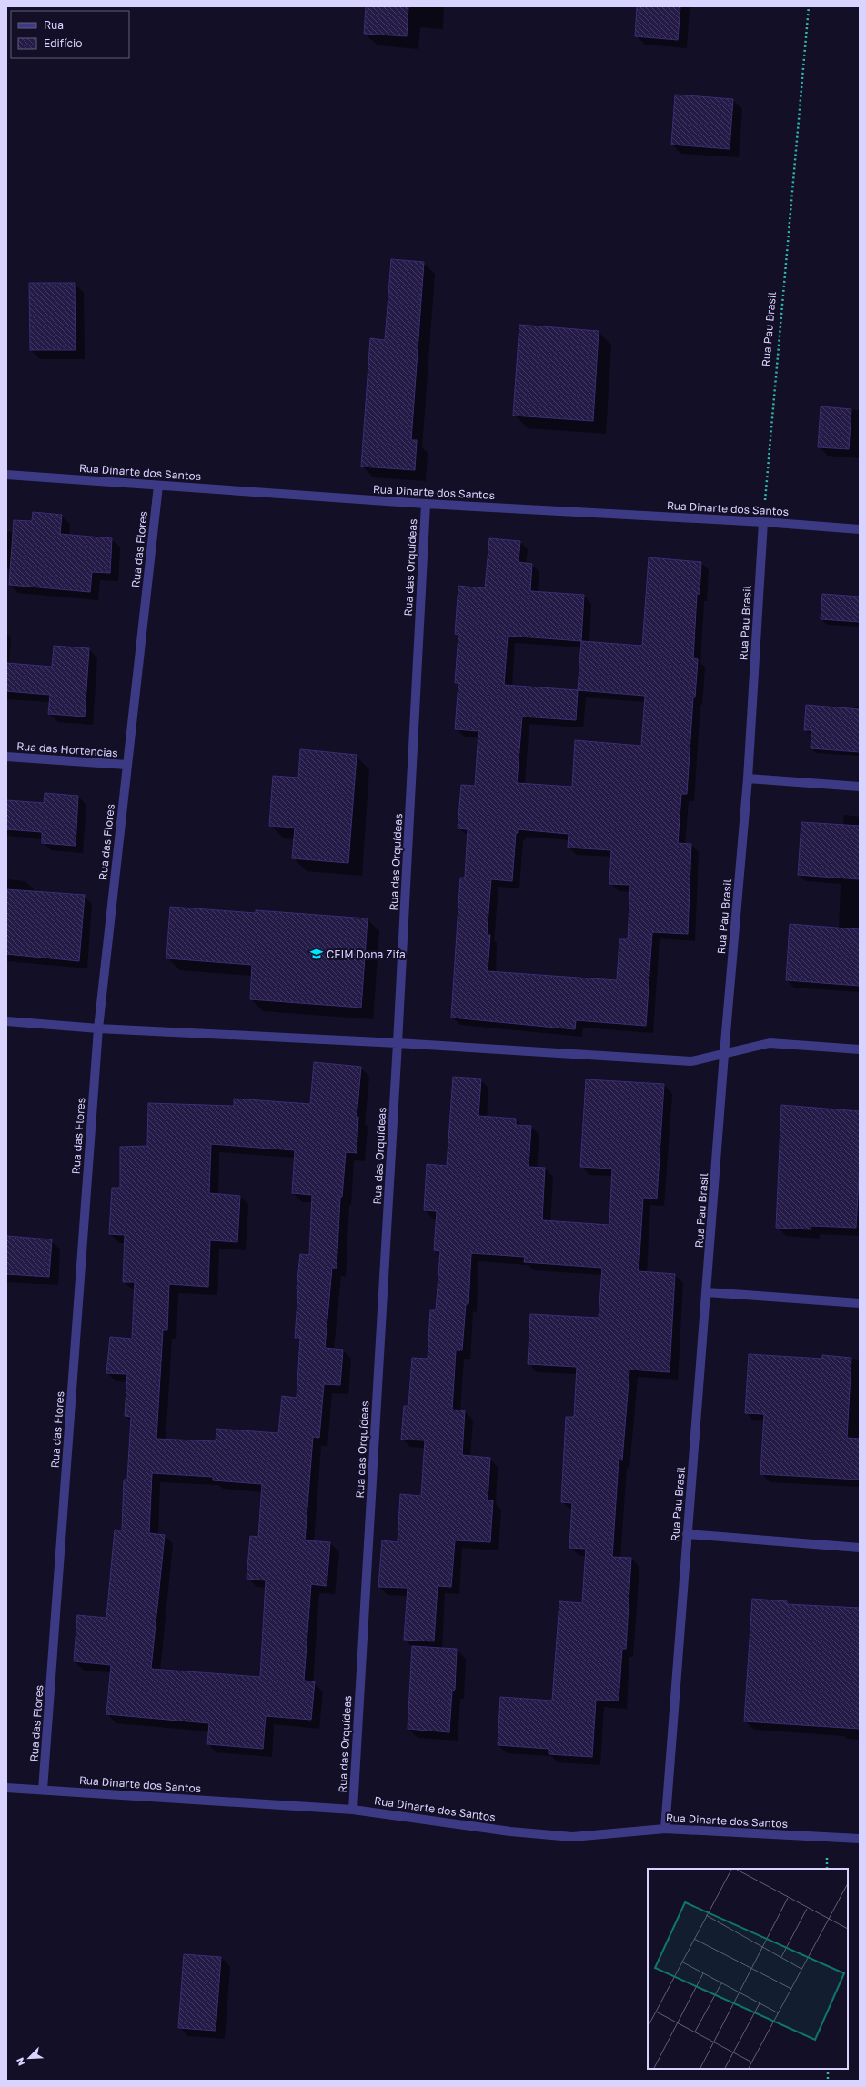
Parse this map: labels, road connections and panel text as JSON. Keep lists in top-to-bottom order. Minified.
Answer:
{"streets":{"street":["Rua Pau Brasil","Rua Dinarte dos Santos","Rua das Flores","Rua das Orquídeas","Rua das Hortencias"]},"crossings":[["Rua Pau Brasil","Rua Dinarte dos Santos"],["Rua Dinarte dos Santos","Rua das Flores"],["Rua Dinarte dos Santos","Rua das Orquídeas"],["Rua das Flores","Rua das Hortencias"]],"places":{"school or university":["CEIM Dona Zifa"]},"legend":["Rua","Edifício"],"north":"bottom left"}
